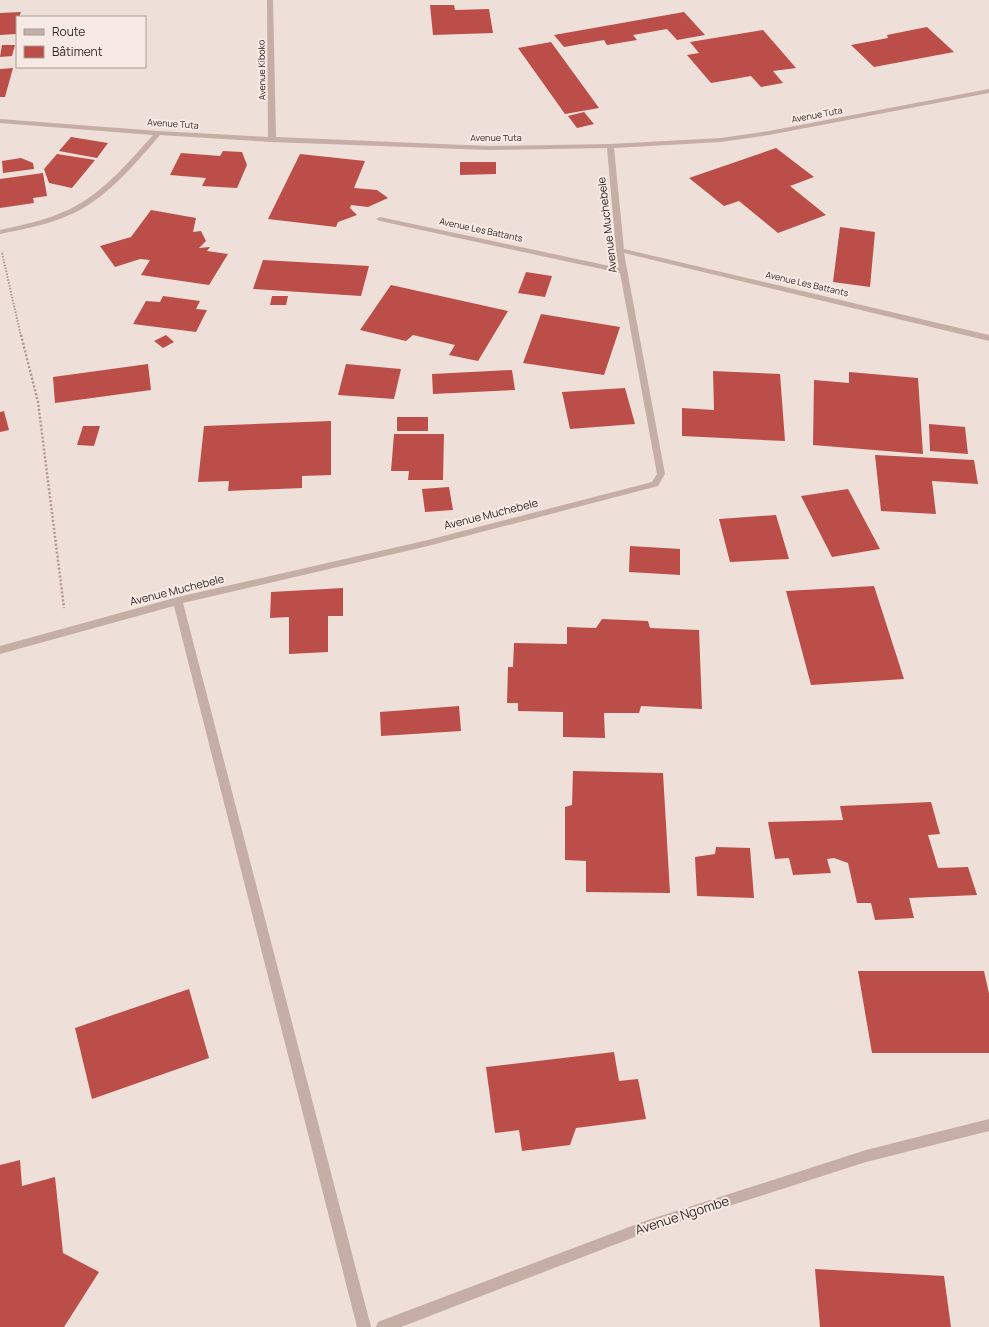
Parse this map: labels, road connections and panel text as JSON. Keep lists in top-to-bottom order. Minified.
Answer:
{"streets":{"street":["Avenue Kiboko","Avenue Tuta","Avenue Muchebele","Avenue Les Battants","Avenue Ngombe"]},"crossings":[["Avenue Kiboko","Avenue Tuta"],["Avenue Tuta","Avenue Muchebele"],["Avenue Muchebele","Avenue Les Battants"]],"legend":["Route","Bâtiment"]}
